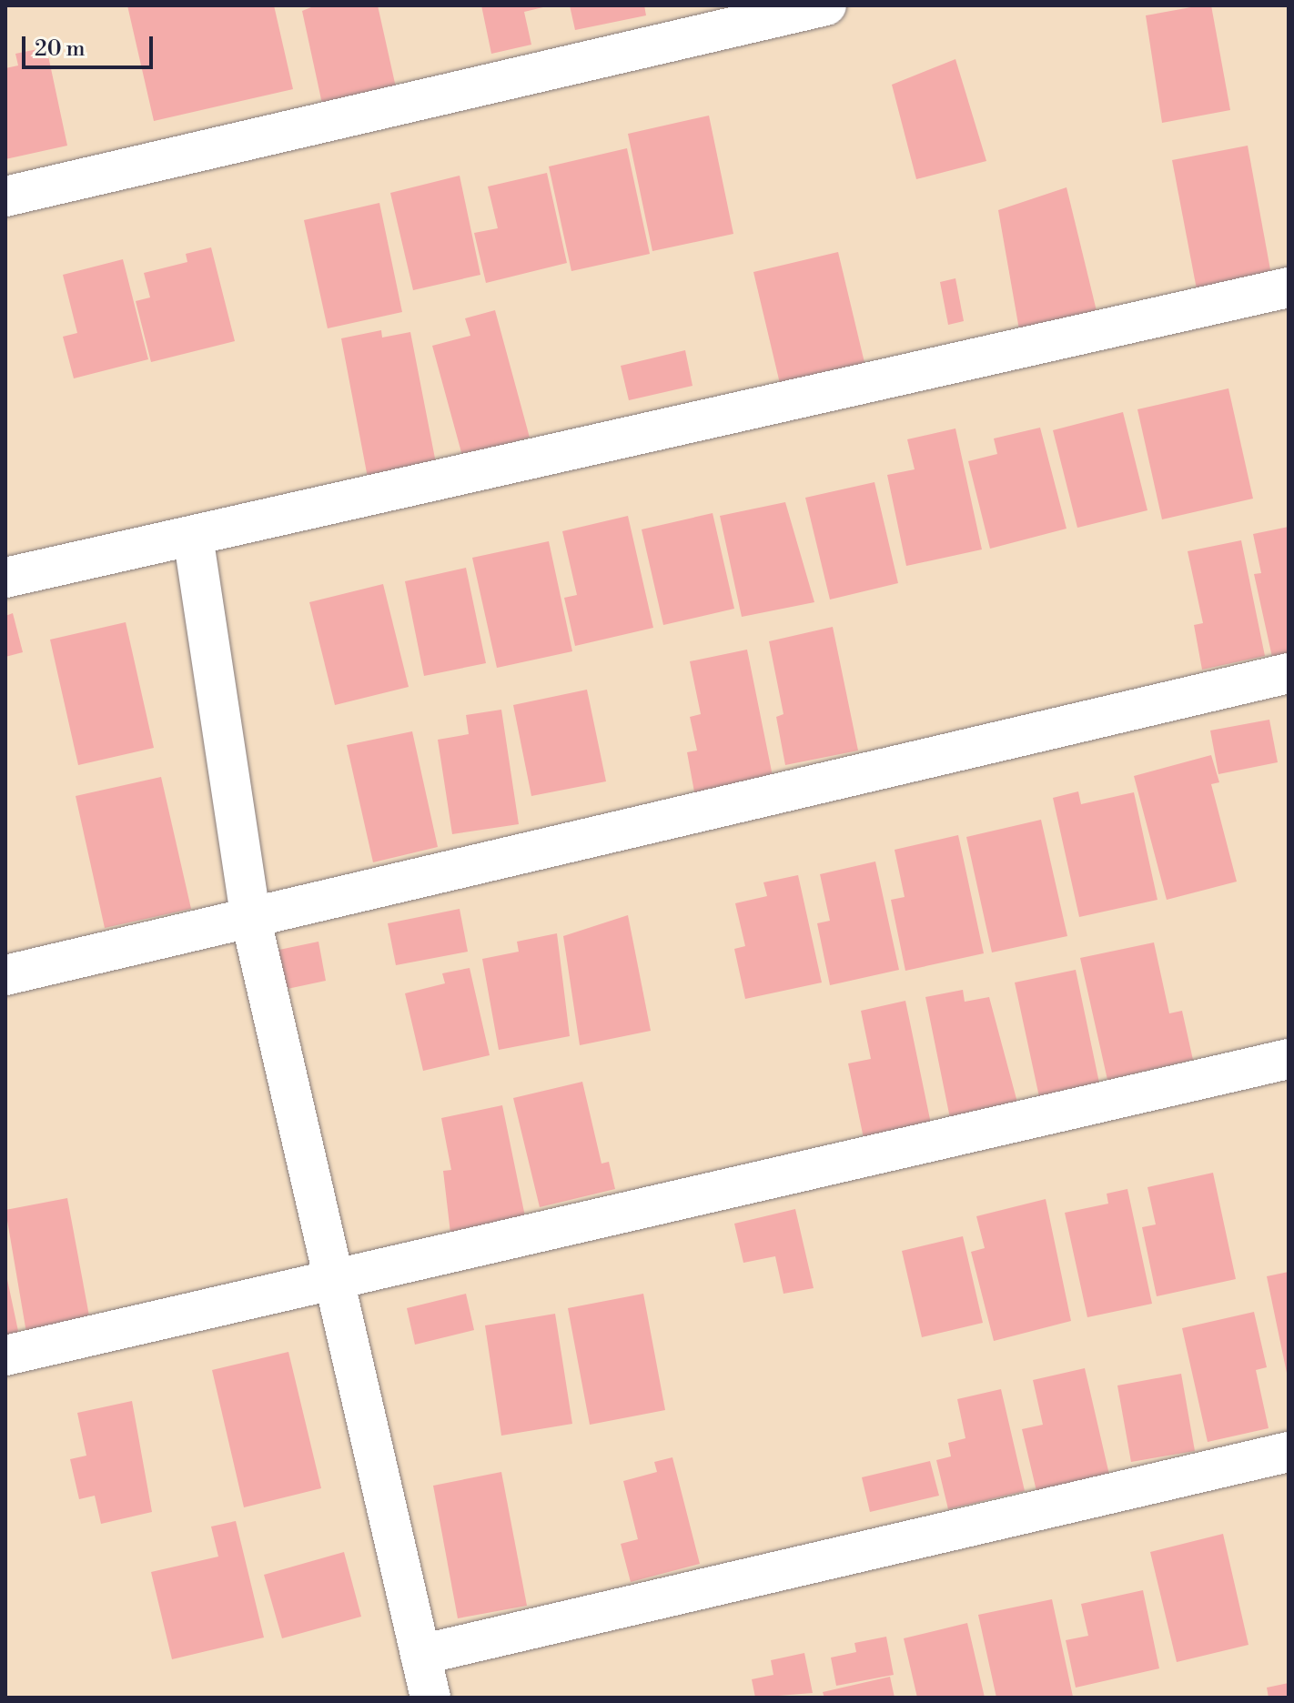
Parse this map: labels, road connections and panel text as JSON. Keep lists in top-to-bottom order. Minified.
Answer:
{"scale_bar":"20 m"}
